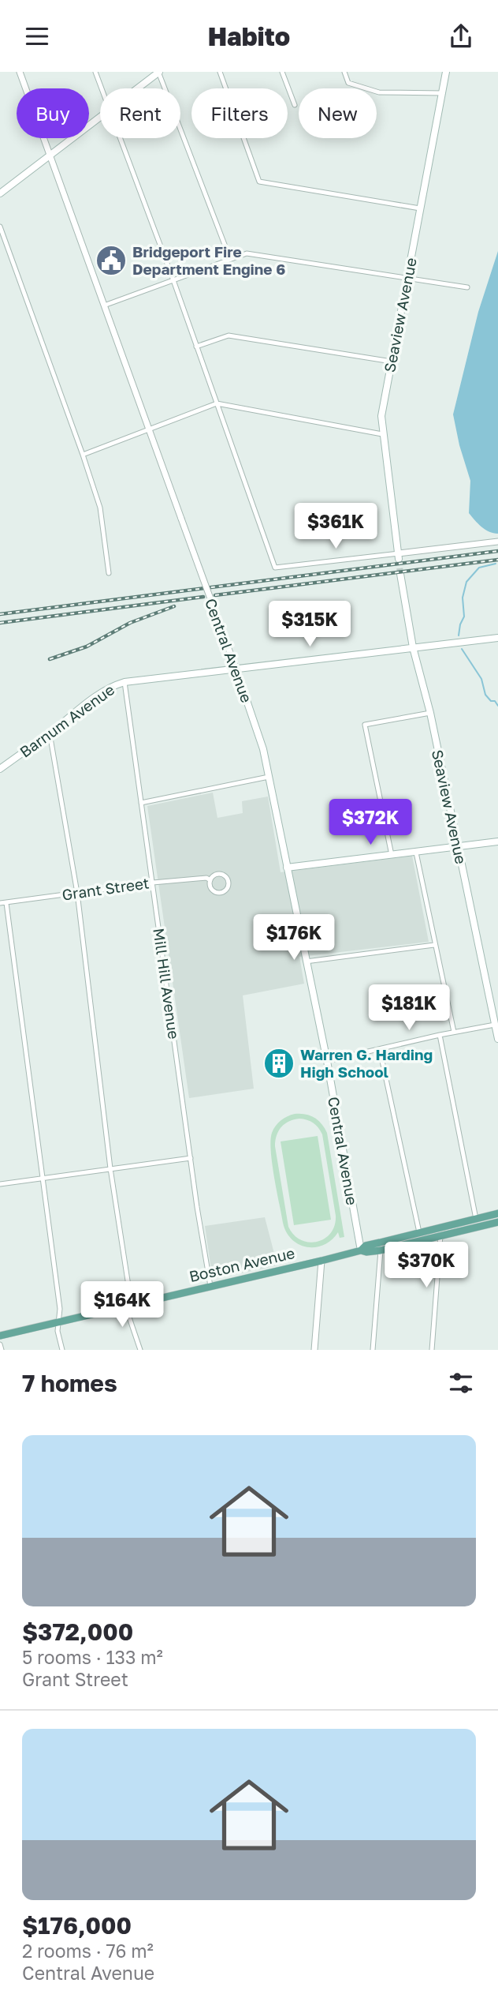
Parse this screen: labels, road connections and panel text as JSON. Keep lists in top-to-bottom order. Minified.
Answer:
{"streets":{"main road":["Seaview Avenue","Central Avenue","Barnum Avenue","Boston Avenue"],"street":["Grant Street","Mill Hill Avenue"]},"crossings":[["Seaview Avenue","Barnum Avenue"],["Central Avenue","Barnum Avenue"],["Central Avenue","Boston Avenue"],["Barnum Avenue","Mill Hill Avenue"],["Grant Street","Mill Hill Avenue"],["Mill Hill Avenue","Boston Avenue"]],"places":{"public building":["Bridgeport Fire Department Engine 6"],"building":["Warren G. Harding High School"]},"page":{"header":"Habito","chip":["Buy","Rent","Filters","New"],"price":["$361K","$315K","$372K","$176K","$181K","$370K","$164K"],"heading":"7 homes","list":[{"name":"$372,000","note":"5 rooms · 133 m² · Grant Street"},{"name":"$176,000","note":"2 rooms · 76 m² · Central Avenue"}]}}
